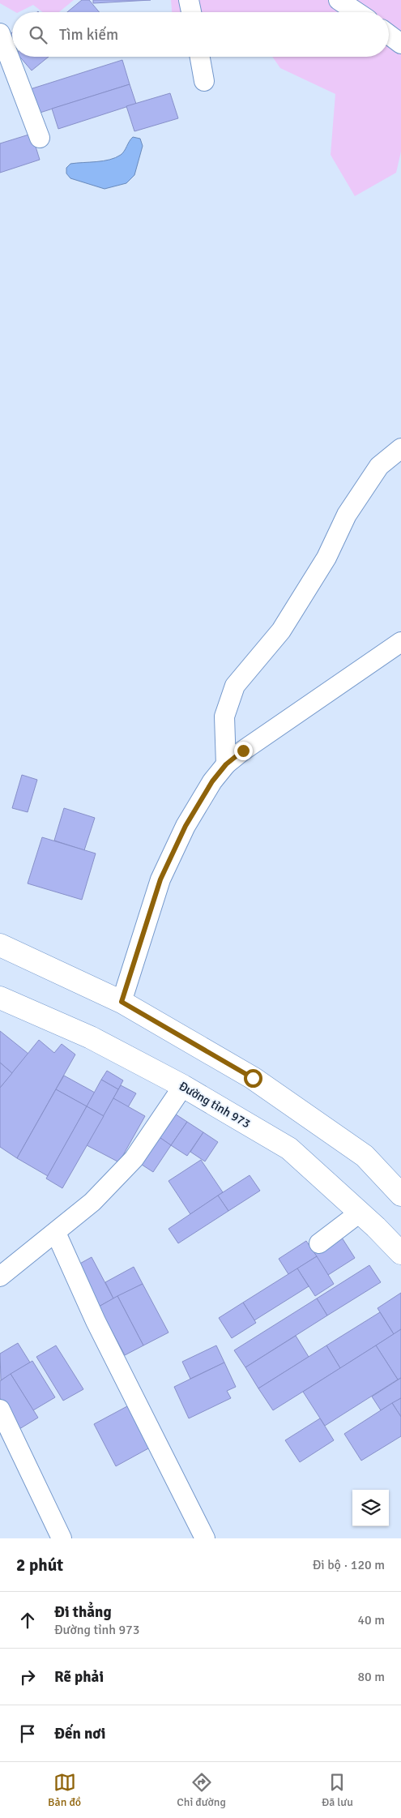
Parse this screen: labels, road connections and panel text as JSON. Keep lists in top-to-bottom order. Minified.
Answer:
{"streets":{"main road":["Đường tỉnh 973"]},"page":{"search":"Tìm kiếm","heading":["2 phút","Đi bộ · 120 m"],"list":[["Đi thẳng","Đường tỉnh 973","40 m"],["Rẽ phải","80 m"],"Đến nơi"],"nav":["Bản đồ","Chỉ đường","Đã lưu"]}}
